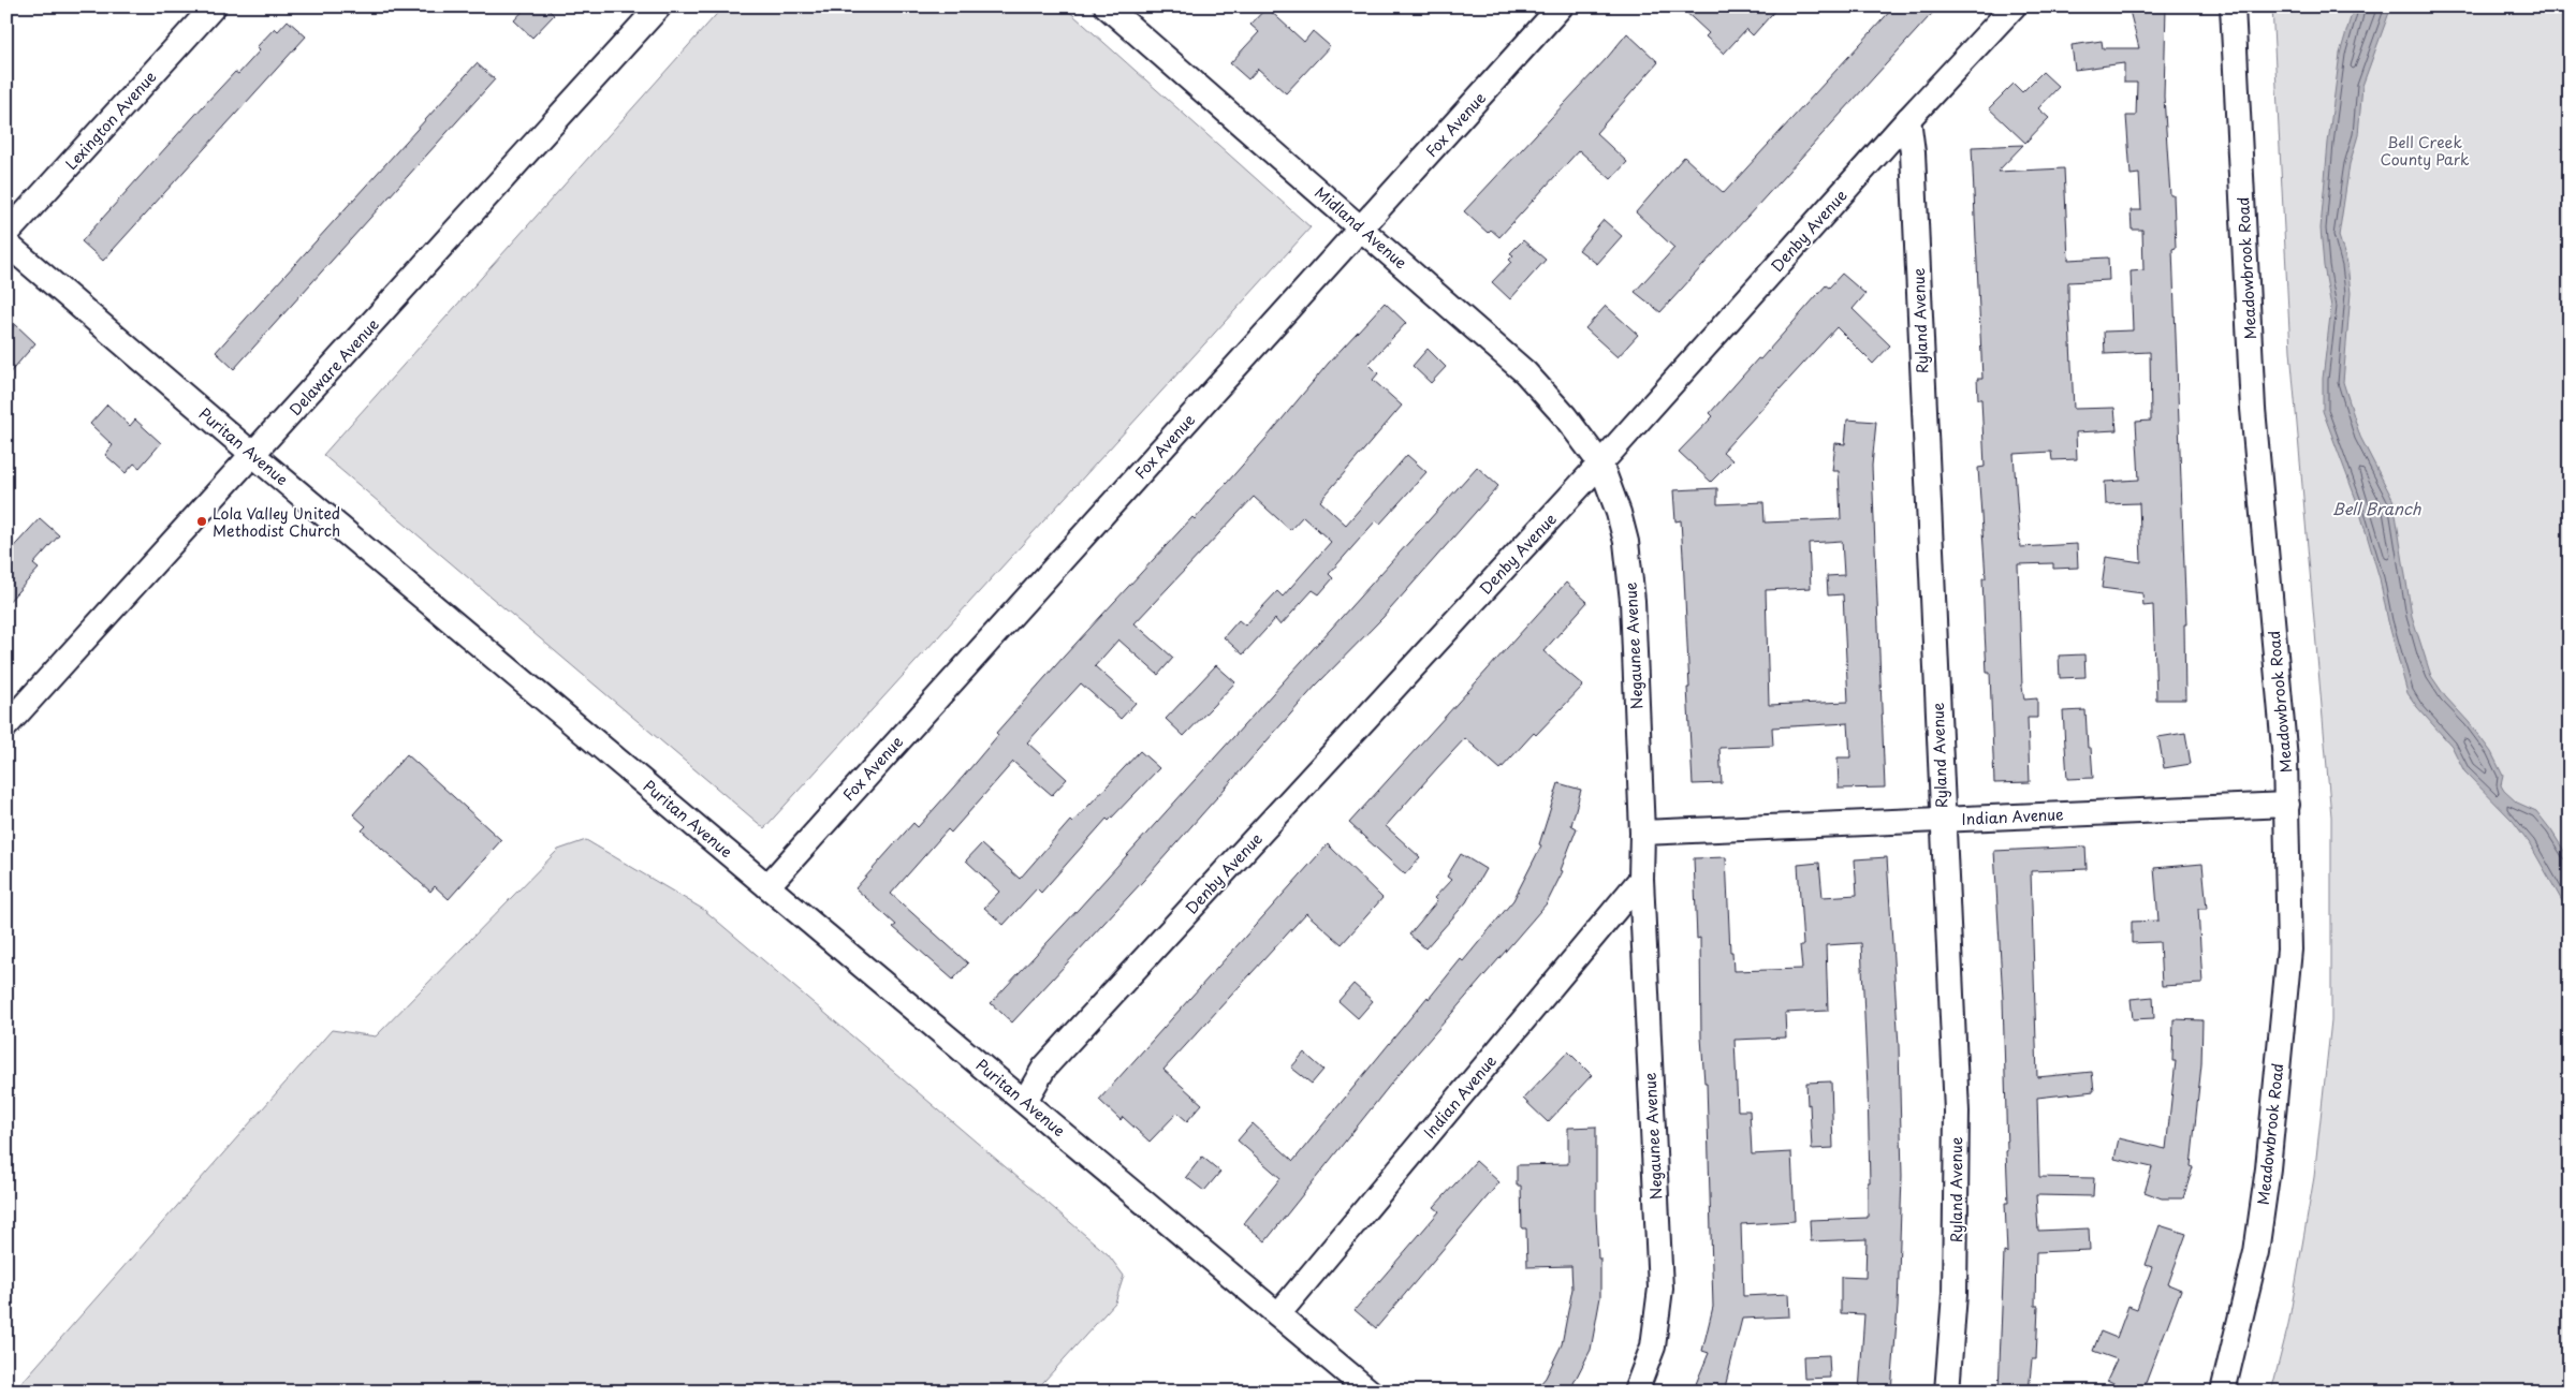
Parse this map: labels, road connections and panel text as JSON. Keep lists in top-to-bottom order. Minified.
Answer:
{"streets":{"street":["Lexington Avenue","Fox Avenue","Midland Avenue","Denby Avenue","Meadowbrook Road","Ryland Avenue","Delaware Avenue","Puritan Avenue","Negaunee Avenue","Indian Avenue"]},"crossings":[["Fox Avenue","Midland Avenue"],["Fox Avenue","Puritan Avenue"],["Midland Avenue","Denby Avenue"],["Midland Avenue","Negaunee Avenue"],["Denby Avenue","Ryland Avenue"],["Denby Avenue","Puritan Avenue"],["Denby Avenue","Negaunee Avenue"],["Meadowbrook Road","Indian Avenue"],["Ryland Avenue","Indian Avenue"],["Delaware Avenue","Puritan Avenue"],["Puritan Avenue","Indian Avenue"],["Negaunee Avenue","Indian Avenue"]],"water":["Bell Branch"],"parks":["Bell Creek County Park"],"places":["Lola Valley United Methodist Church"]}
